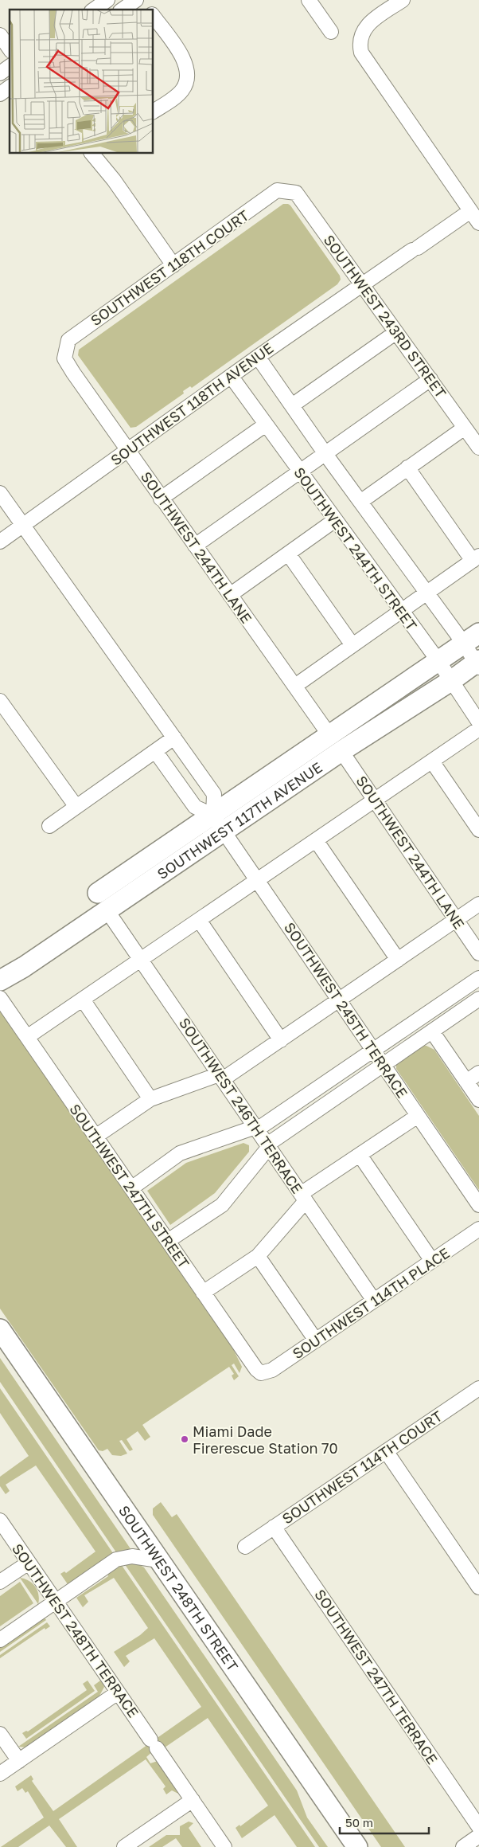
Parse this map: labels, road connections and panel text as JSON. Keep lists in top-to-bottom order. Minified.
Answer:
{"streets":{"street":["SOUTHWEST 118TH COURT","SOUTHWEST 243RD STREET","SOUTHWEST 118TH AVENUE","SOUTHWEST 244TH LANE","SOUTHWEST 244TH STREET","SOUTHWEST 117TH AVENUE","SOUTHWEST 245TH TERRACE","SOUTHWEST 246TH TERRACE","SOUTHWEST 247TH STREET","SOUTHWEST 114TH PLACE","SOUTHWEST 114TH COURT","SOUTHWEST 248TH STREET","SOUTHWEST 248TH TERRACE","SOUTHWEST 247TH TERRACE"]},"crossings":[["SOUTHWEST 118TH COURT","SOUTHWEST 243RD STREET"],["SOUTHWEST 118TH COURT","SOUTHWEST 244TH LANE"],["SOUTHWEST 243RD STREET","SOUTHWEST 118TH AVENUE"],["SOUTHWEST 118TH AVENUE","SOUTHWEST 244TH LANE"],["SOUTHWEST 118TH AVENUE","SOUTHWEST 244TH STREET"],["SOUTHWEST 244TH LANE","SOUTHWEST 117TH AVENUE"],["SOUTHWEST 244TH STREET","SOUTHWEST 117TH AVENUE"],["SOUTHWEST 117TH AVENUE","SOUTHWEST 245TH TERRACE"],["SOUTHWEST 117TH AVENUE","SOUTHWEST 246TH TERRACE"],["SOUTHWEST 246TH TERRACE","SOUTHWEST 114TH PLACE"],["SOUTHWEST 247TH STREET","SOUTHWEST 114TH PLACE"],["SOUTHWEST 114TH COURT","SOUTHWEST 247TH TERRACE"]],"places":["Miami Dade Firerescue Station 70"],"scale_bar":"50 m"}
